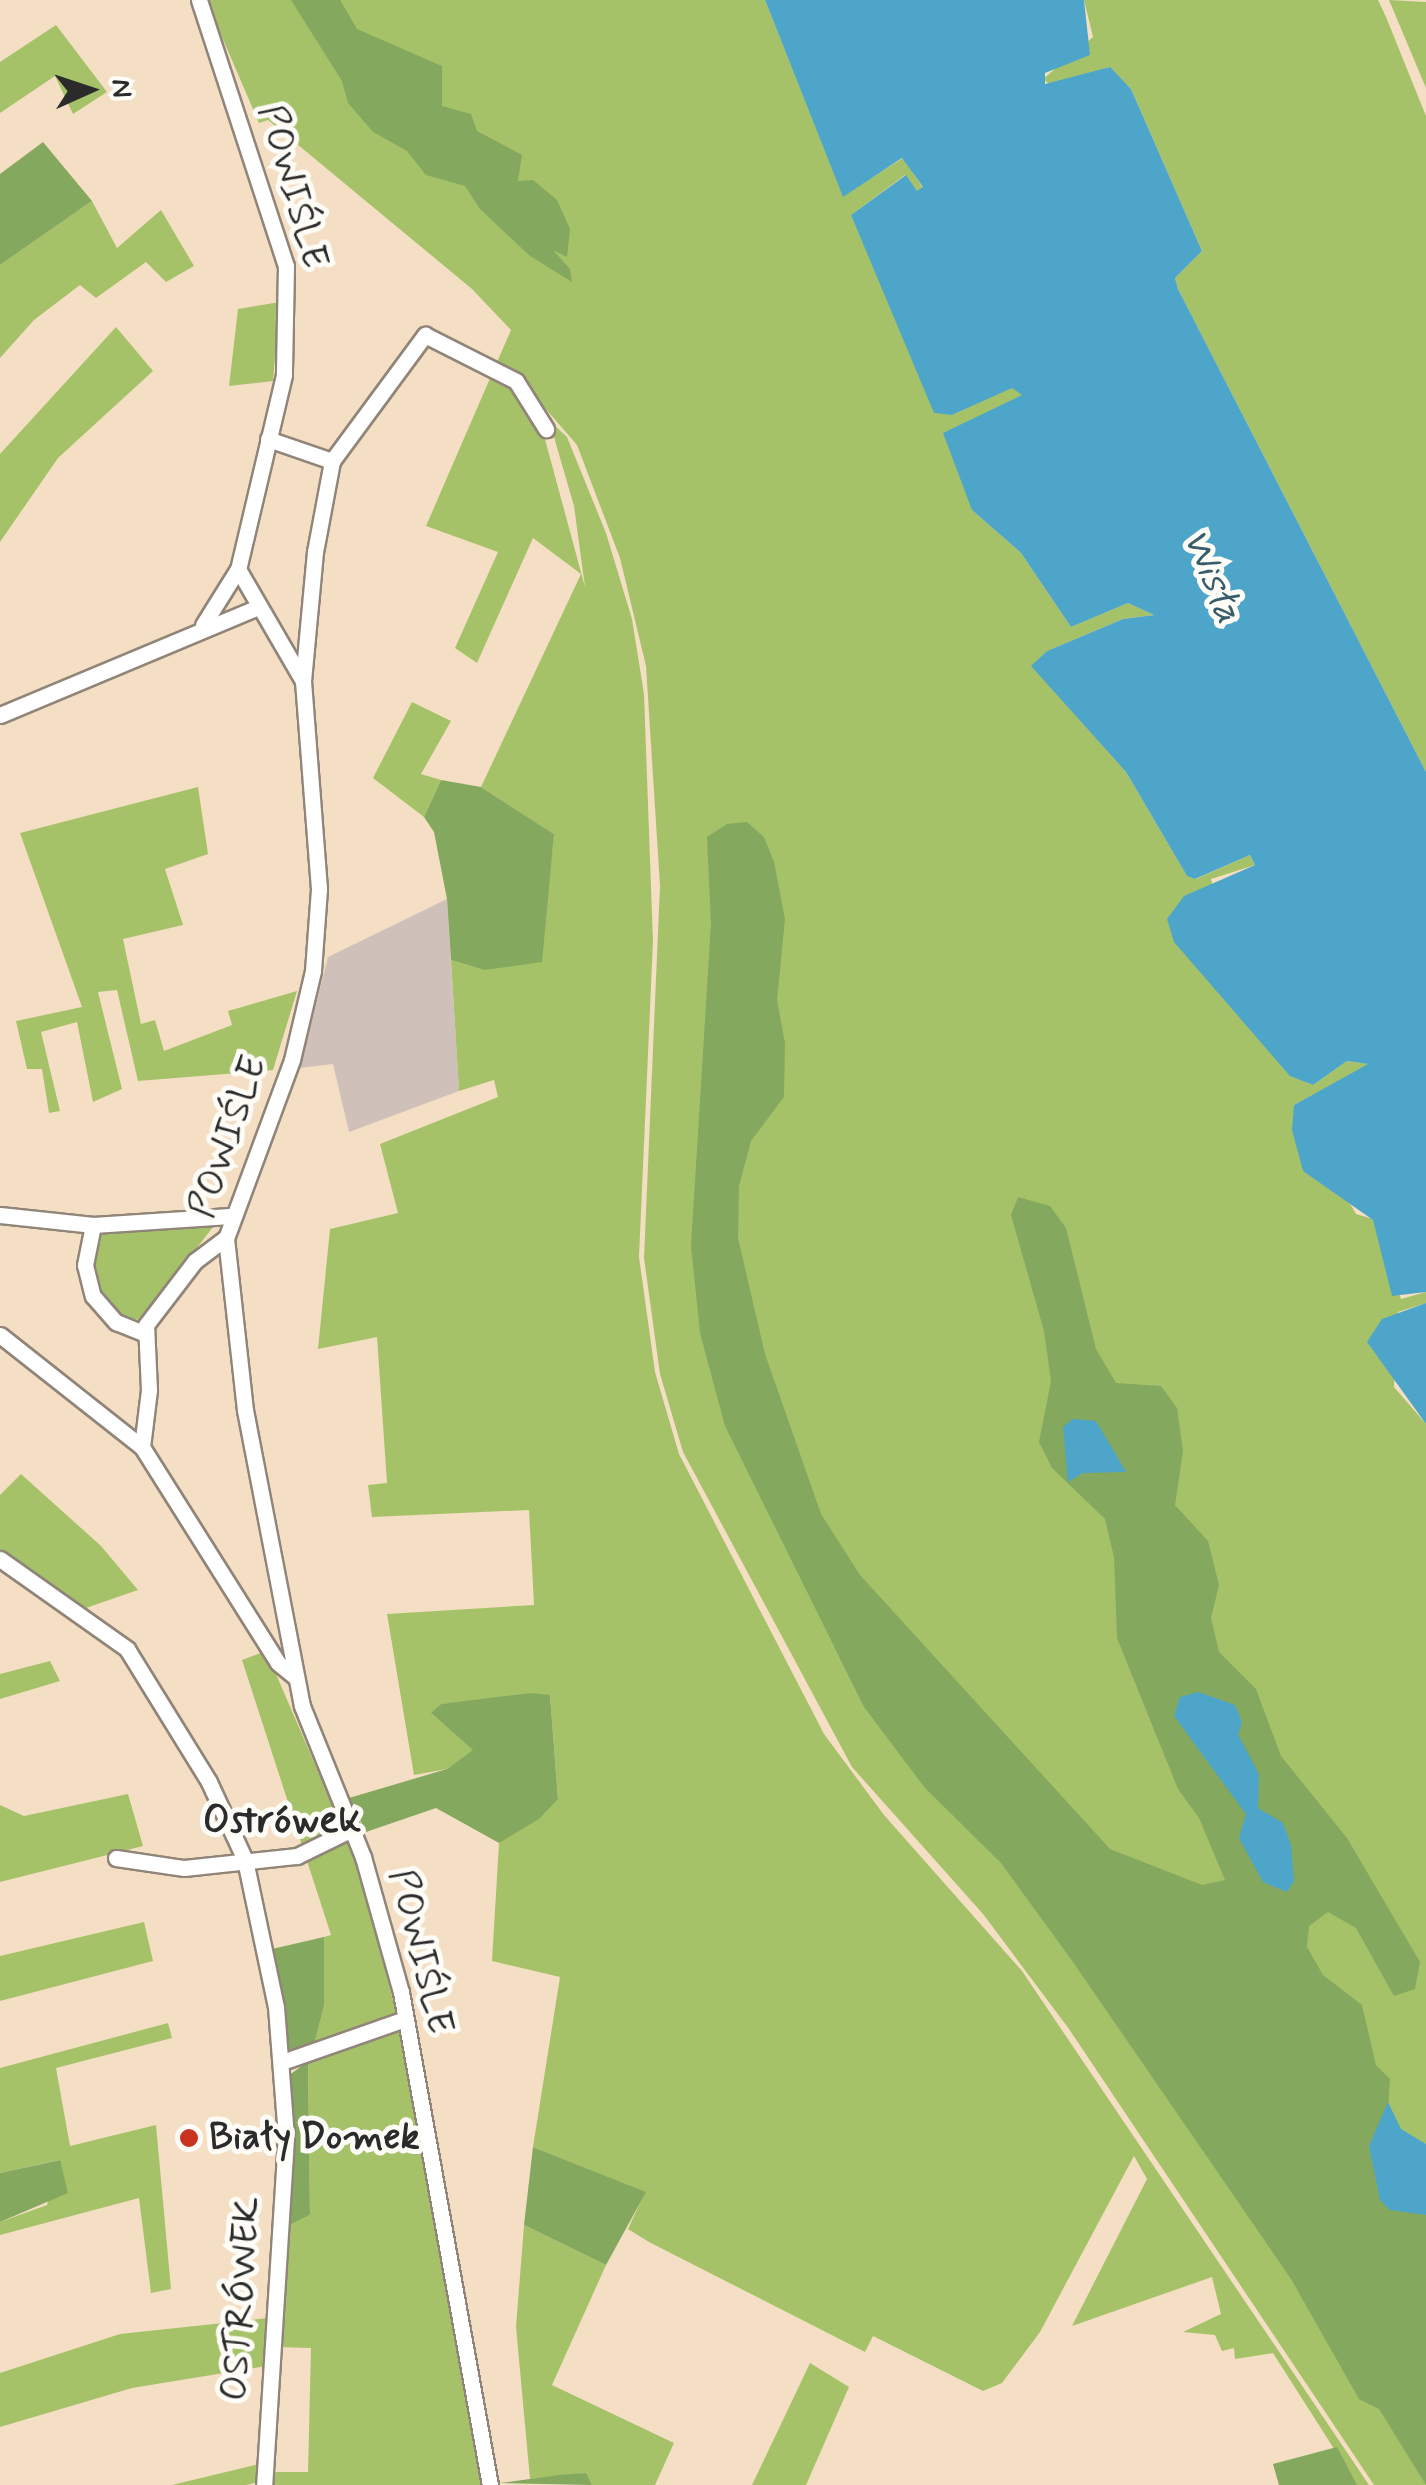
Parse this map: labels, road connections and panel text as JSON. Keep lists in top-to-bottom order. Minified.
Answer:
{"streets":{"street":["POWIŚLE","OSTRÓWEK"]},"districts":["Ostrówek"],"water":["Wisła"],"places":["Biały Domek"],"north":"right"}
